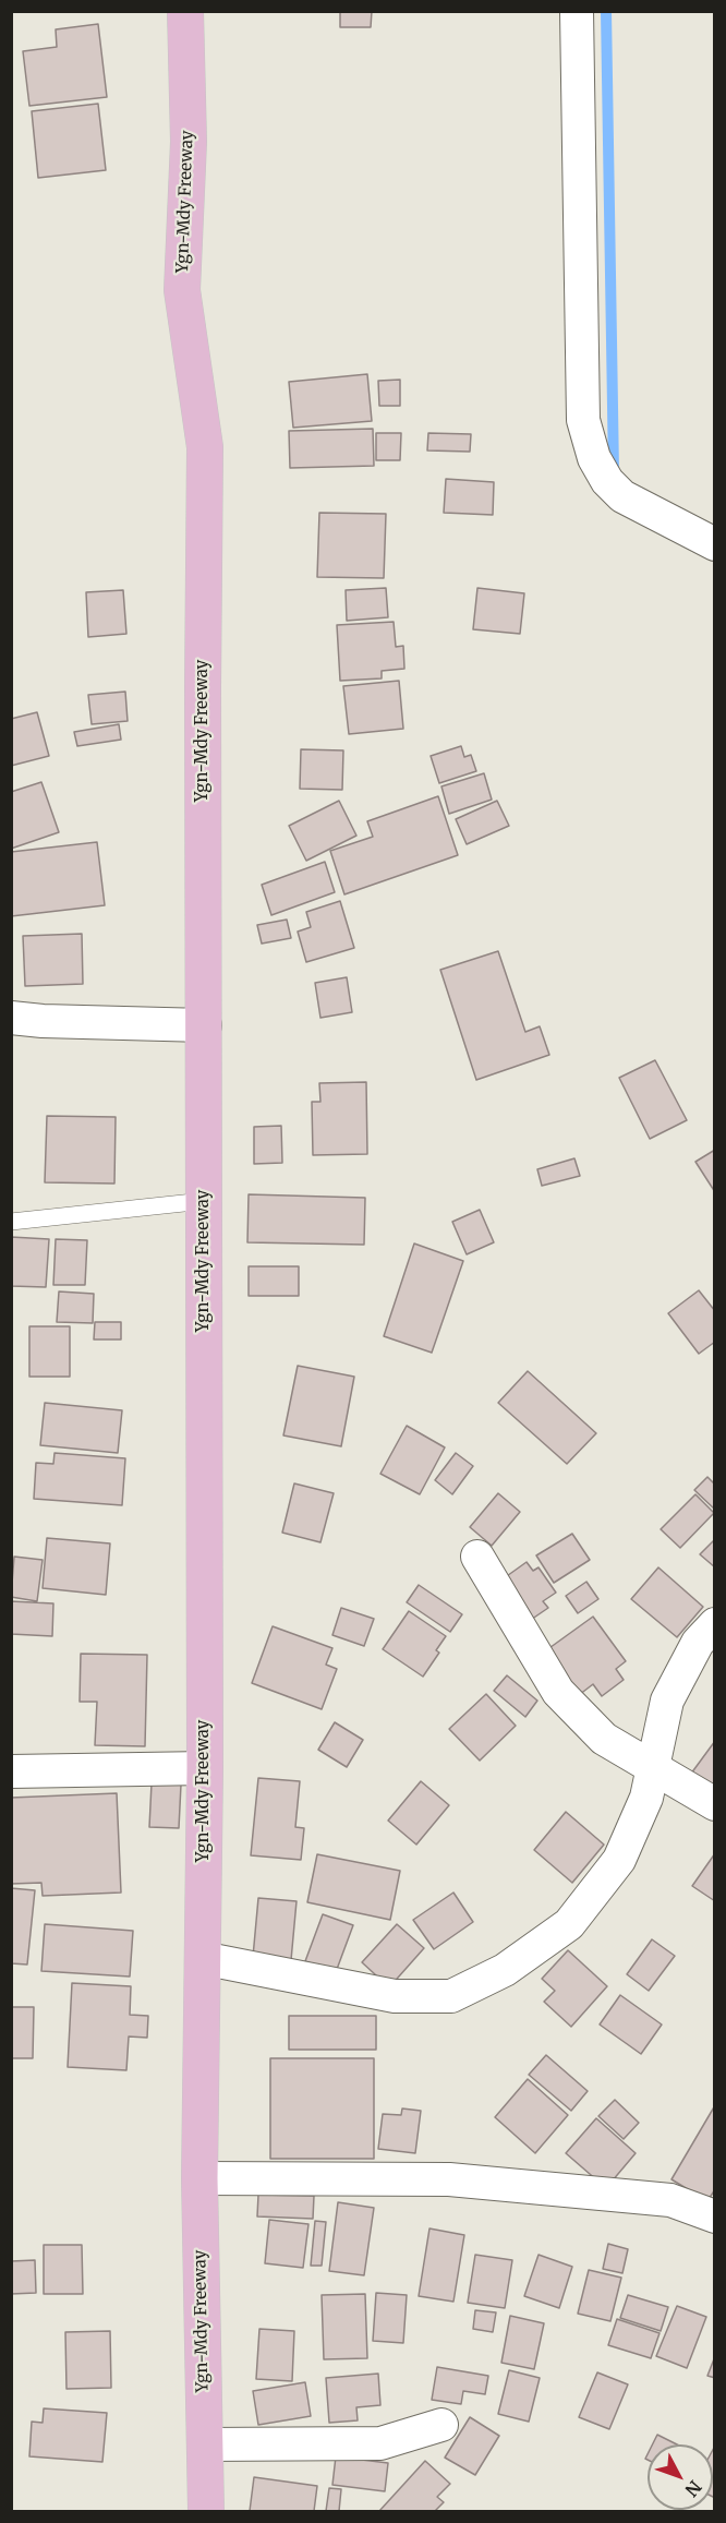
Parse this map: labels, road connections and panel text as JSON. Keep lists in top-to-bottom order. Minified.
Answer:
{"streets":{"main road":["Ygn-Mdy Freeway"]},"north":"bottom right"}
